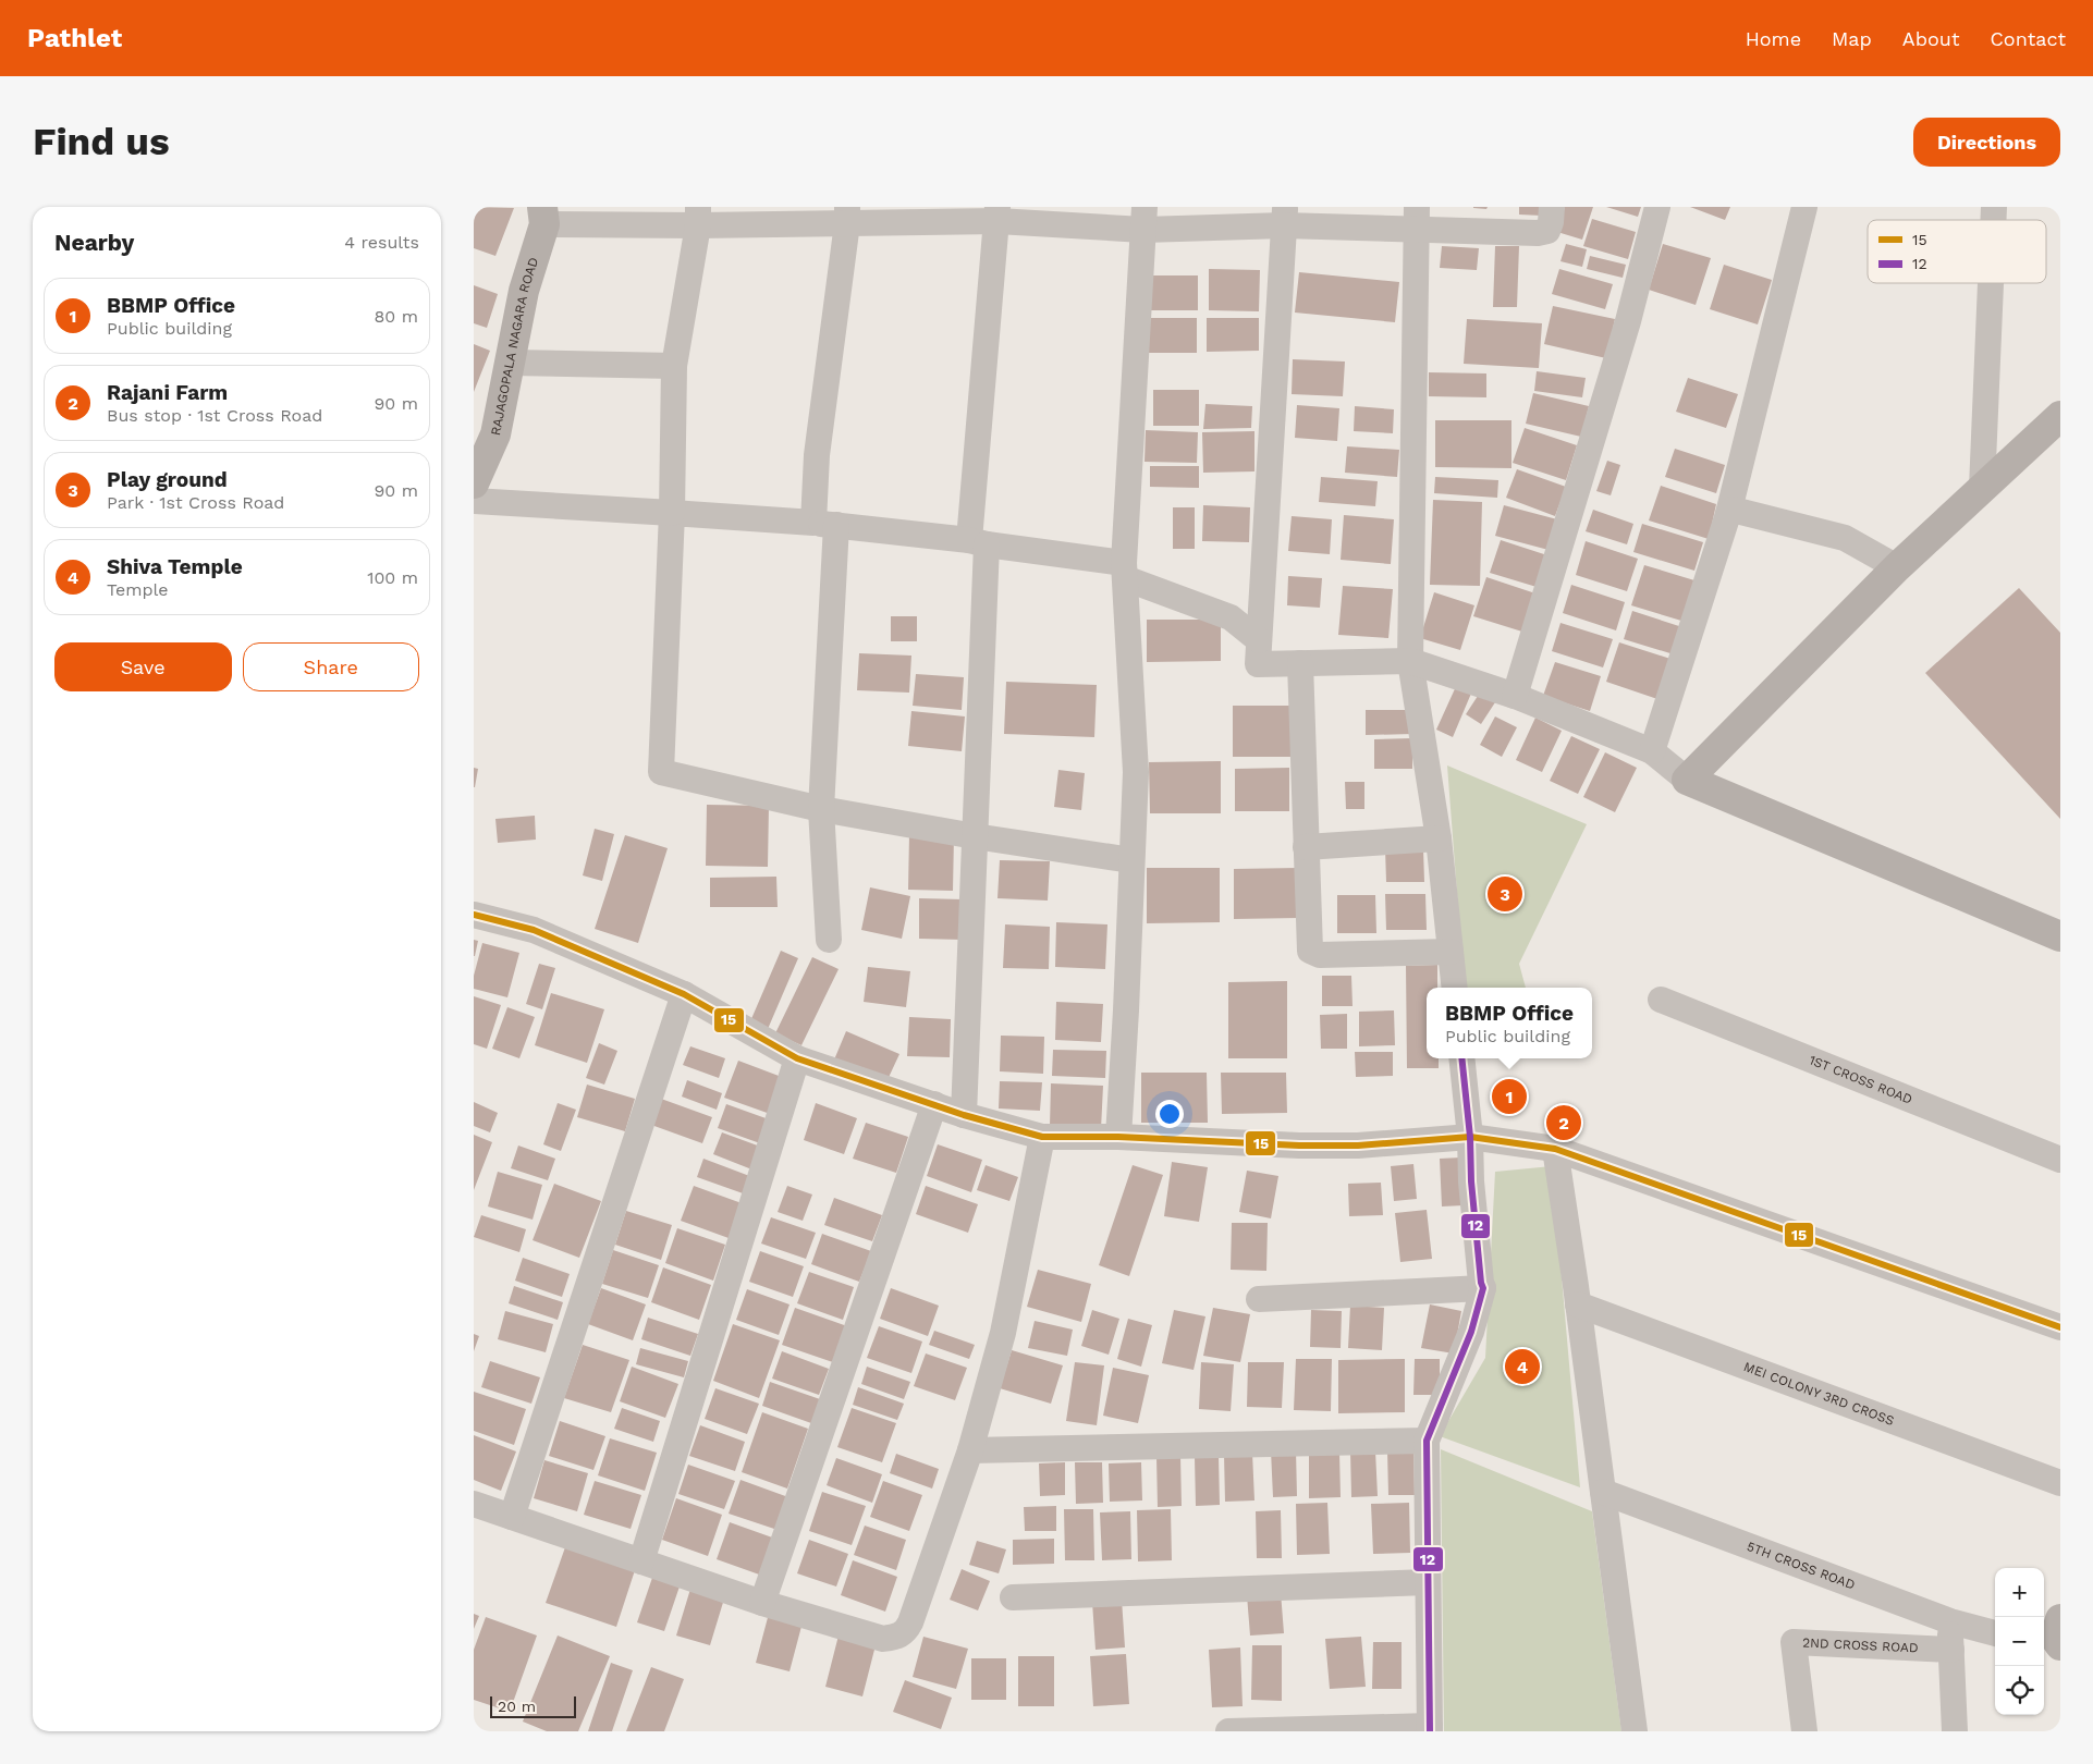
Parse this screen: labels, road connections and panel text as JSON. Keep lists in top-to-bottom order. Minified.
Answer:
{"streets":{"street":["RAJAGOPALA NAGARA ROAD","1ST CROSS ROAD","MEI COLONY 3RD CROSS","5TH CROSS ROAD","2ND CROSS ROAD"]},"lines":["transit line 15","transit line 12"],"legend":["15","12"],"scale_bar":"20 m","page":{"header":"Pathlet","nav":["Home","Map","About","Contact"],"buttons":["Directions",["Save","Share"]],"title":"Find us","heading":["Nearby","4 results"],"list":[{"mark":"1","name":"BBMP Office","note":"Public building","value":"80 m"},{"mark":"2","name":"Rajani Farm","note":"Bus stop · 1st Cross Road","value":"90 m"},{"mark":"3","name":"Play ground","note":"Park · 1st Cross Road","value":"90 m"},{"mark":"4","name":"Shiva Temple","note":"Temple","value":"100 m"}],"pins":["3","1","2","4"],"popup":["BBMP Office","Public building"],"map_buttons":["+","−"],"scale":"20 m"}}
